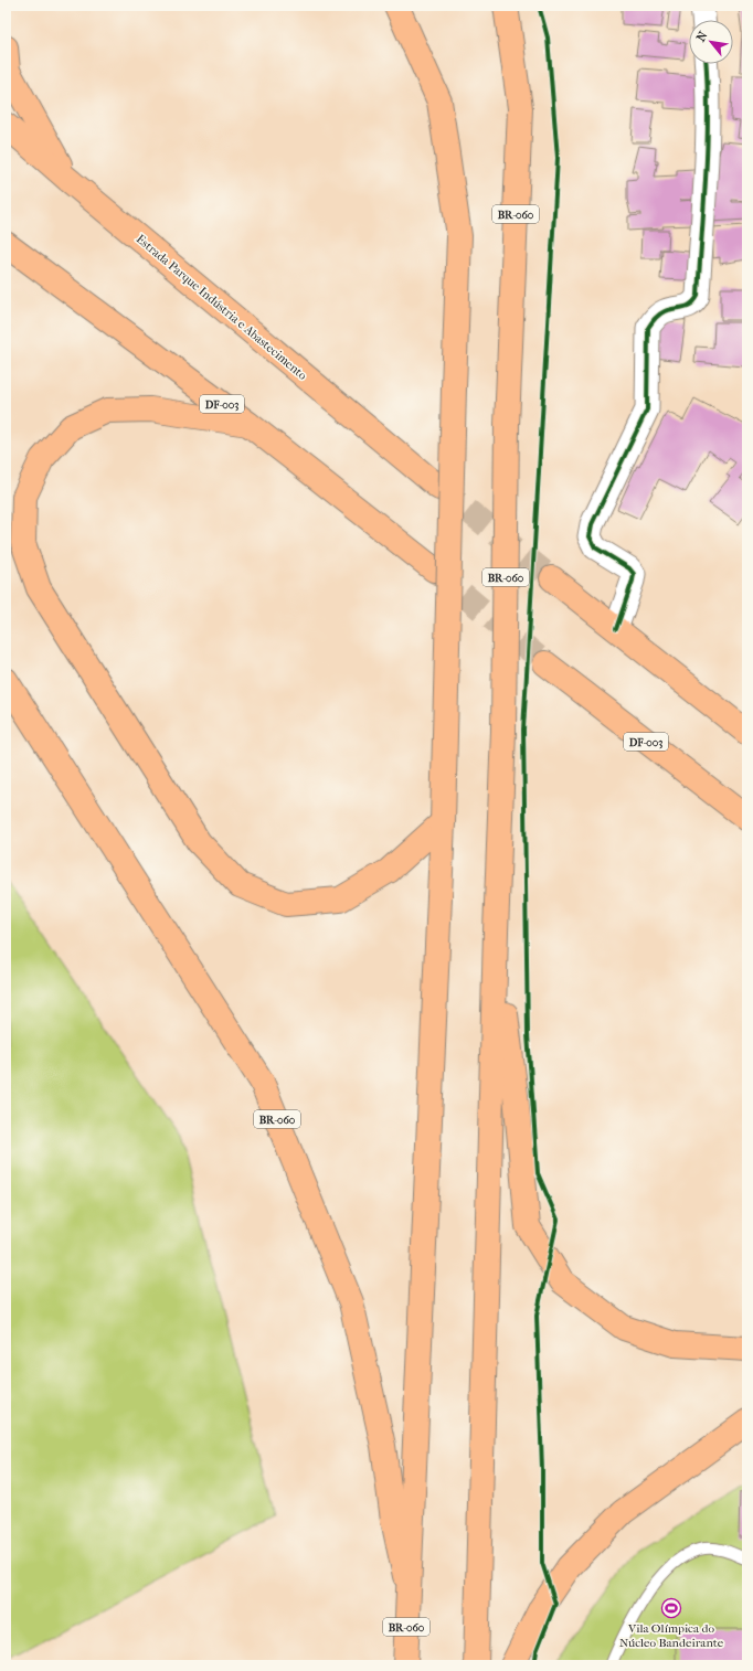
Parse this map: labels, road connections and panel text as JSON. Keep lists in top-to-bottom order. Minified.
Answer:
{"streets":{"main road":["BR-060","Estrada Parque Indústria e Abastecimento","DF-003"]},"places":{"sports":["Vila Olímpica do Núcleo Bandeirante"]},"north":"top left"}
